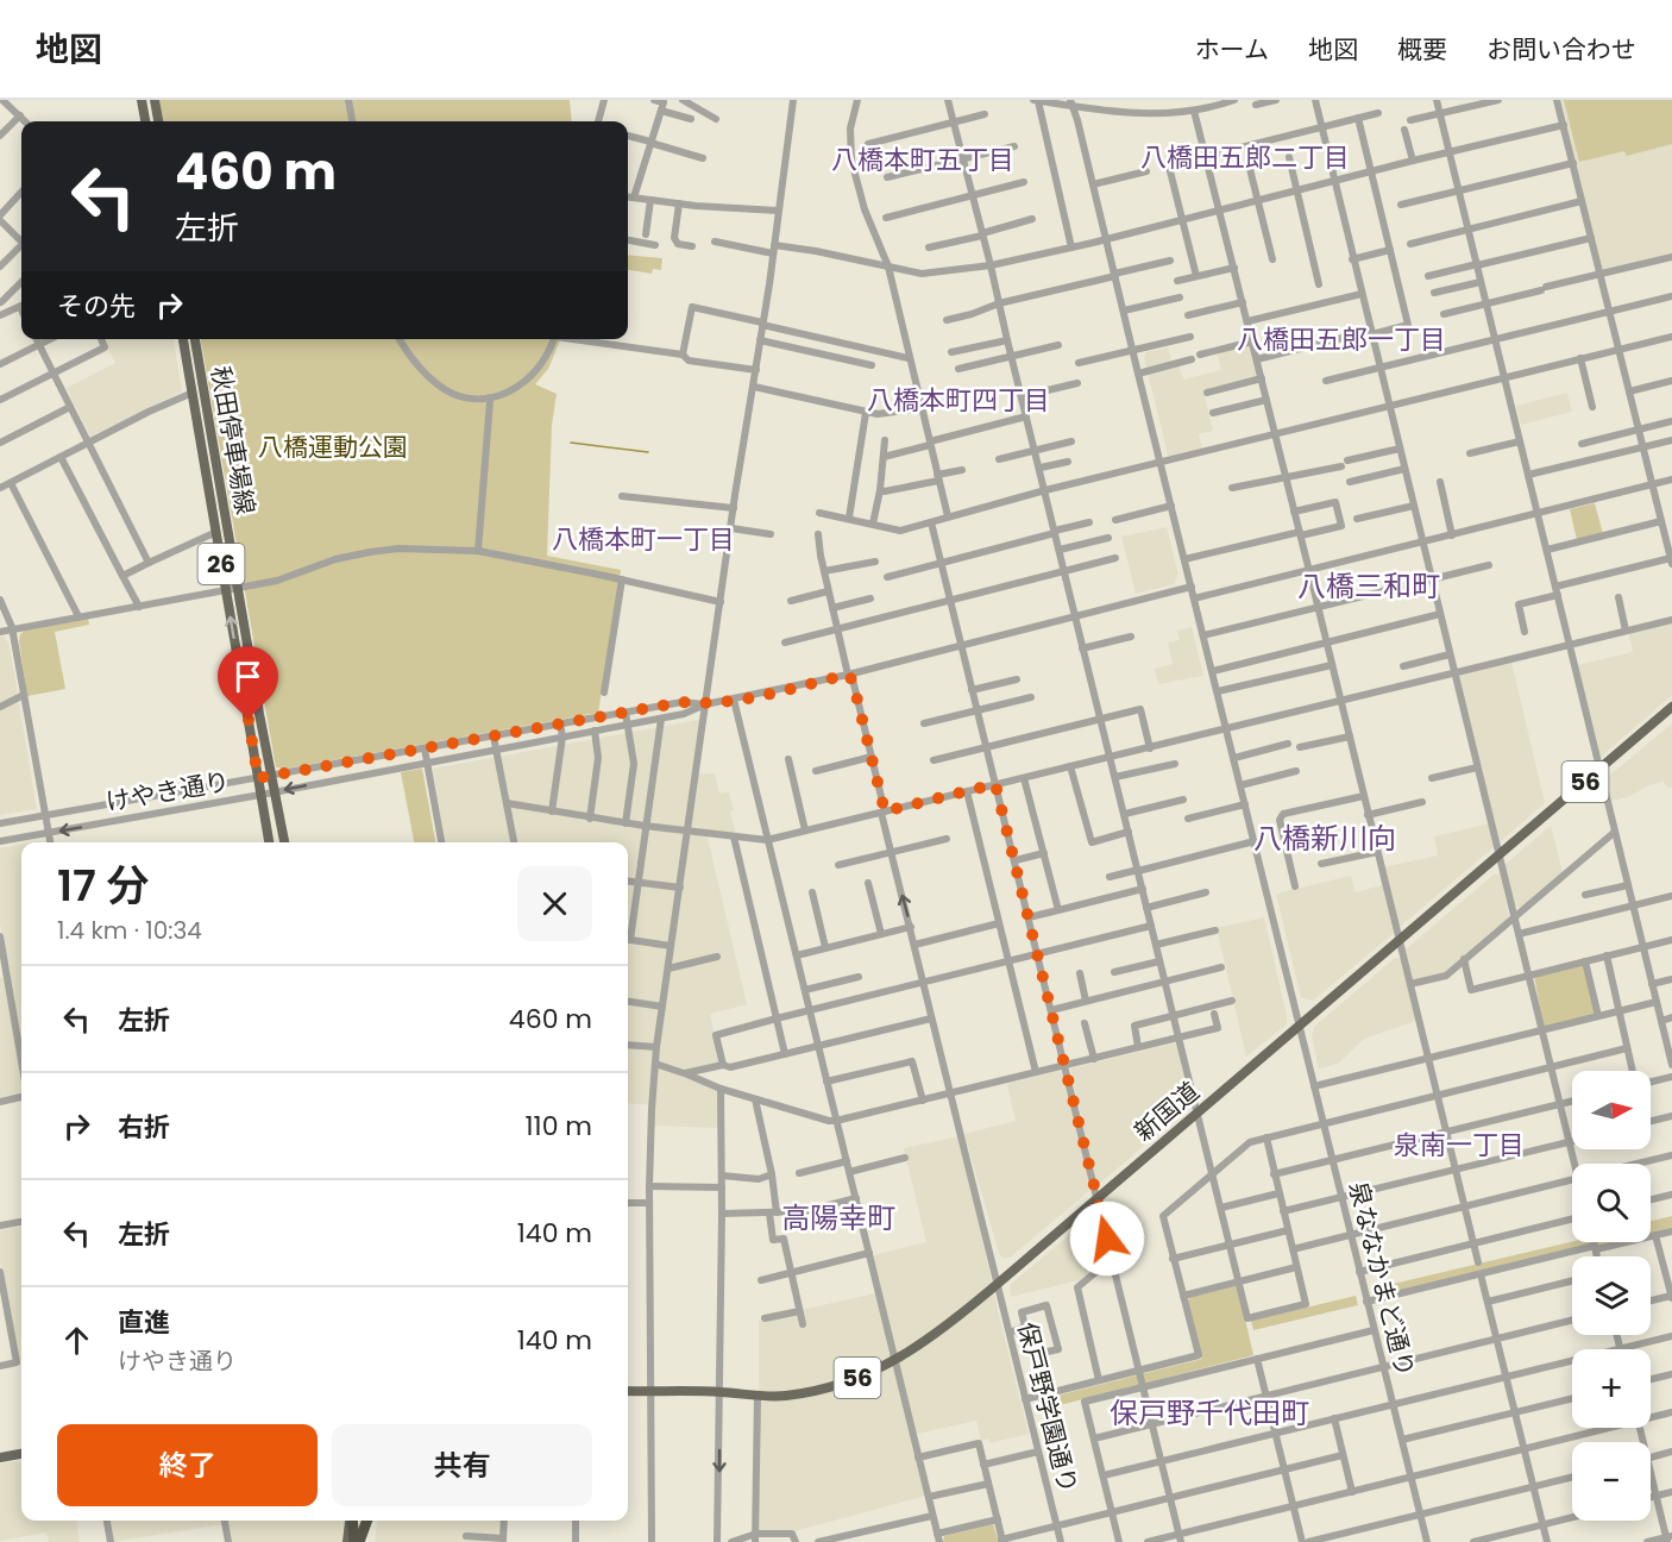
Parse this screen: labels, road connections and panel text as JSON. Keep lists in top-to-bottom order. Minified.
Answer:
{"streets":{"main road":["秋田停車場線","26","56","新国道"],"street":["けやき通り","泉ななかまど通り","保戸野学園通り"]},"crossings":[["秋田停車場線","けやき通り"],["新国道","泉ななかまど通り"],["新国道","保戸野学園通り"]],"districts":["八橋田五郎二丁目","八橋本町五丁目","八橋田五郎一丁目","八橋本町四丁目","八橋本町一丁目","八橋三和町","八橋新川向","泉南一丁目","高陽幸町","保戸野千代田町"],"parks":["八橋運動公園"],"north":"right","page":{"header":"地図","nav":["ホーム","地図","概要","お問い合わせ"],"turn":["460 m","左折"],"then":"その先","heading":["17 分","1.4 km · 10:34"],"list":[{"name":"左折","value":"460 m"},{"name":"右折","value":"110 m"},{"name":"左折","value":"140 m"},{"name":"直進","note":"けやき通り","value":"140 m"}],"map_buttons":["+","−"],"buttons":["終了","共有"]}}
